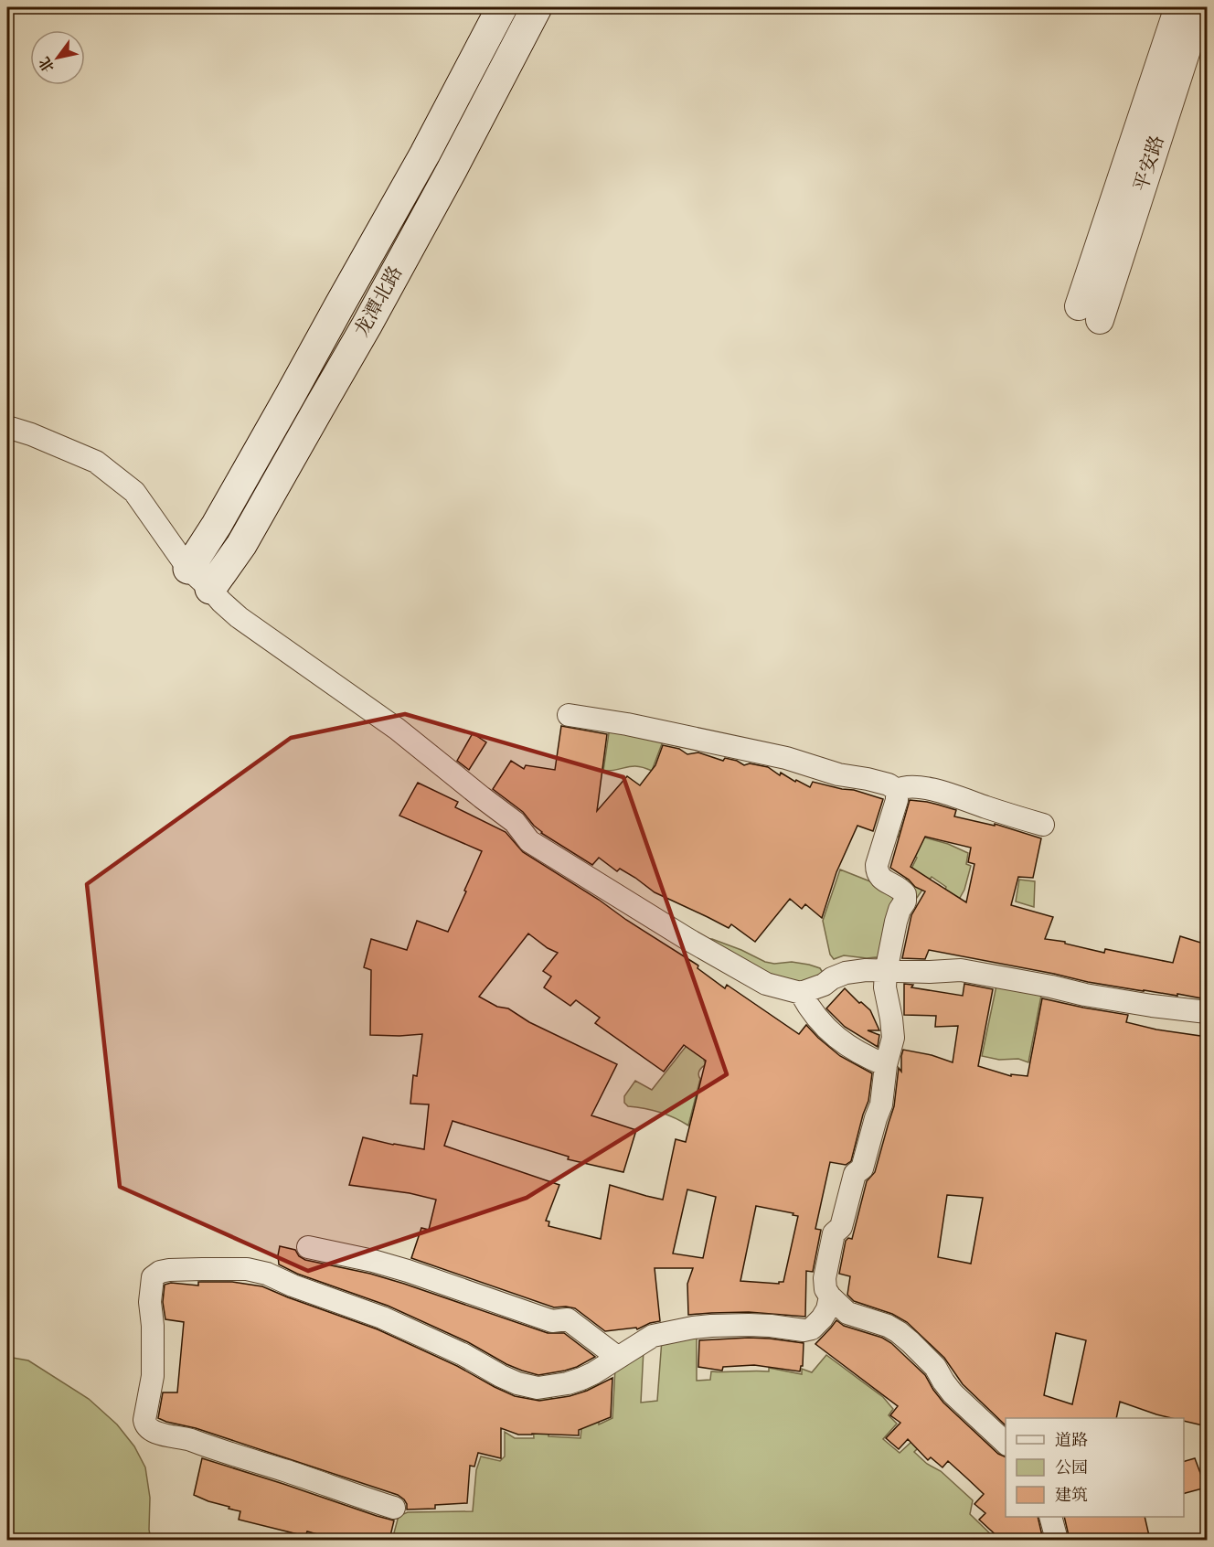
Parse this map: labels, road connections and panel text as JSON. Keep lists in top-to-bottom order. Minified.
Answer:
{"streets":{"main road":["龙潭北路"],"street":["平安路"]},"legend":["道路","公园","建筑"],"north":"bottom left"}
